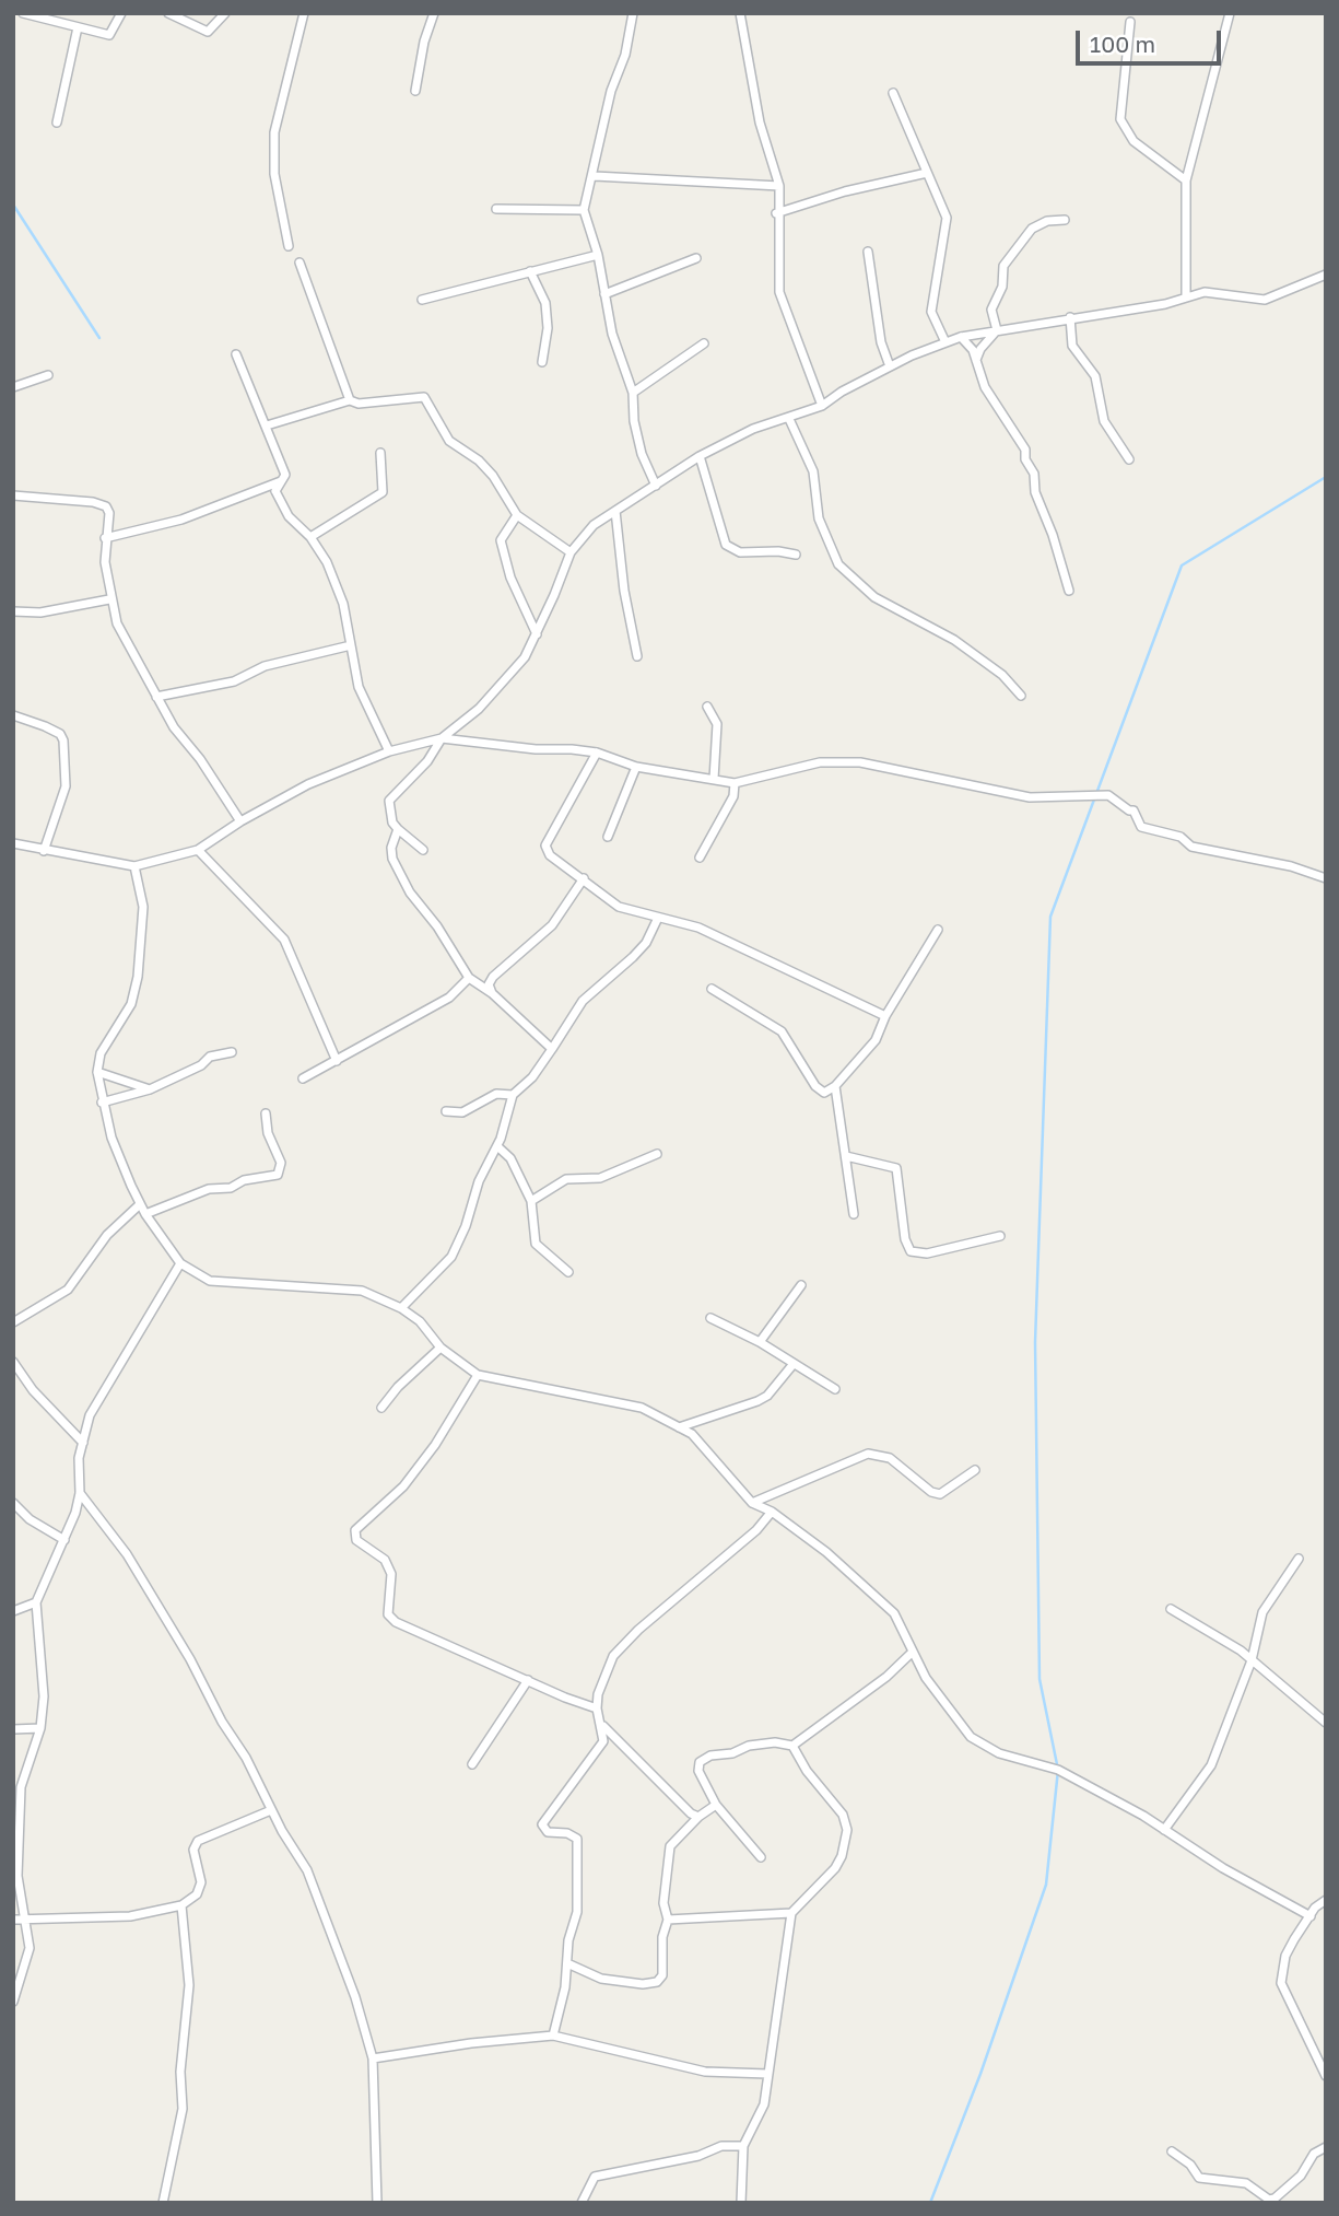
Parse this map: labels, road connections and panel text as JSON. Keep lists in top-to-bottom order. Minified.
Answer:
{"scale_bar":"100 m"}
